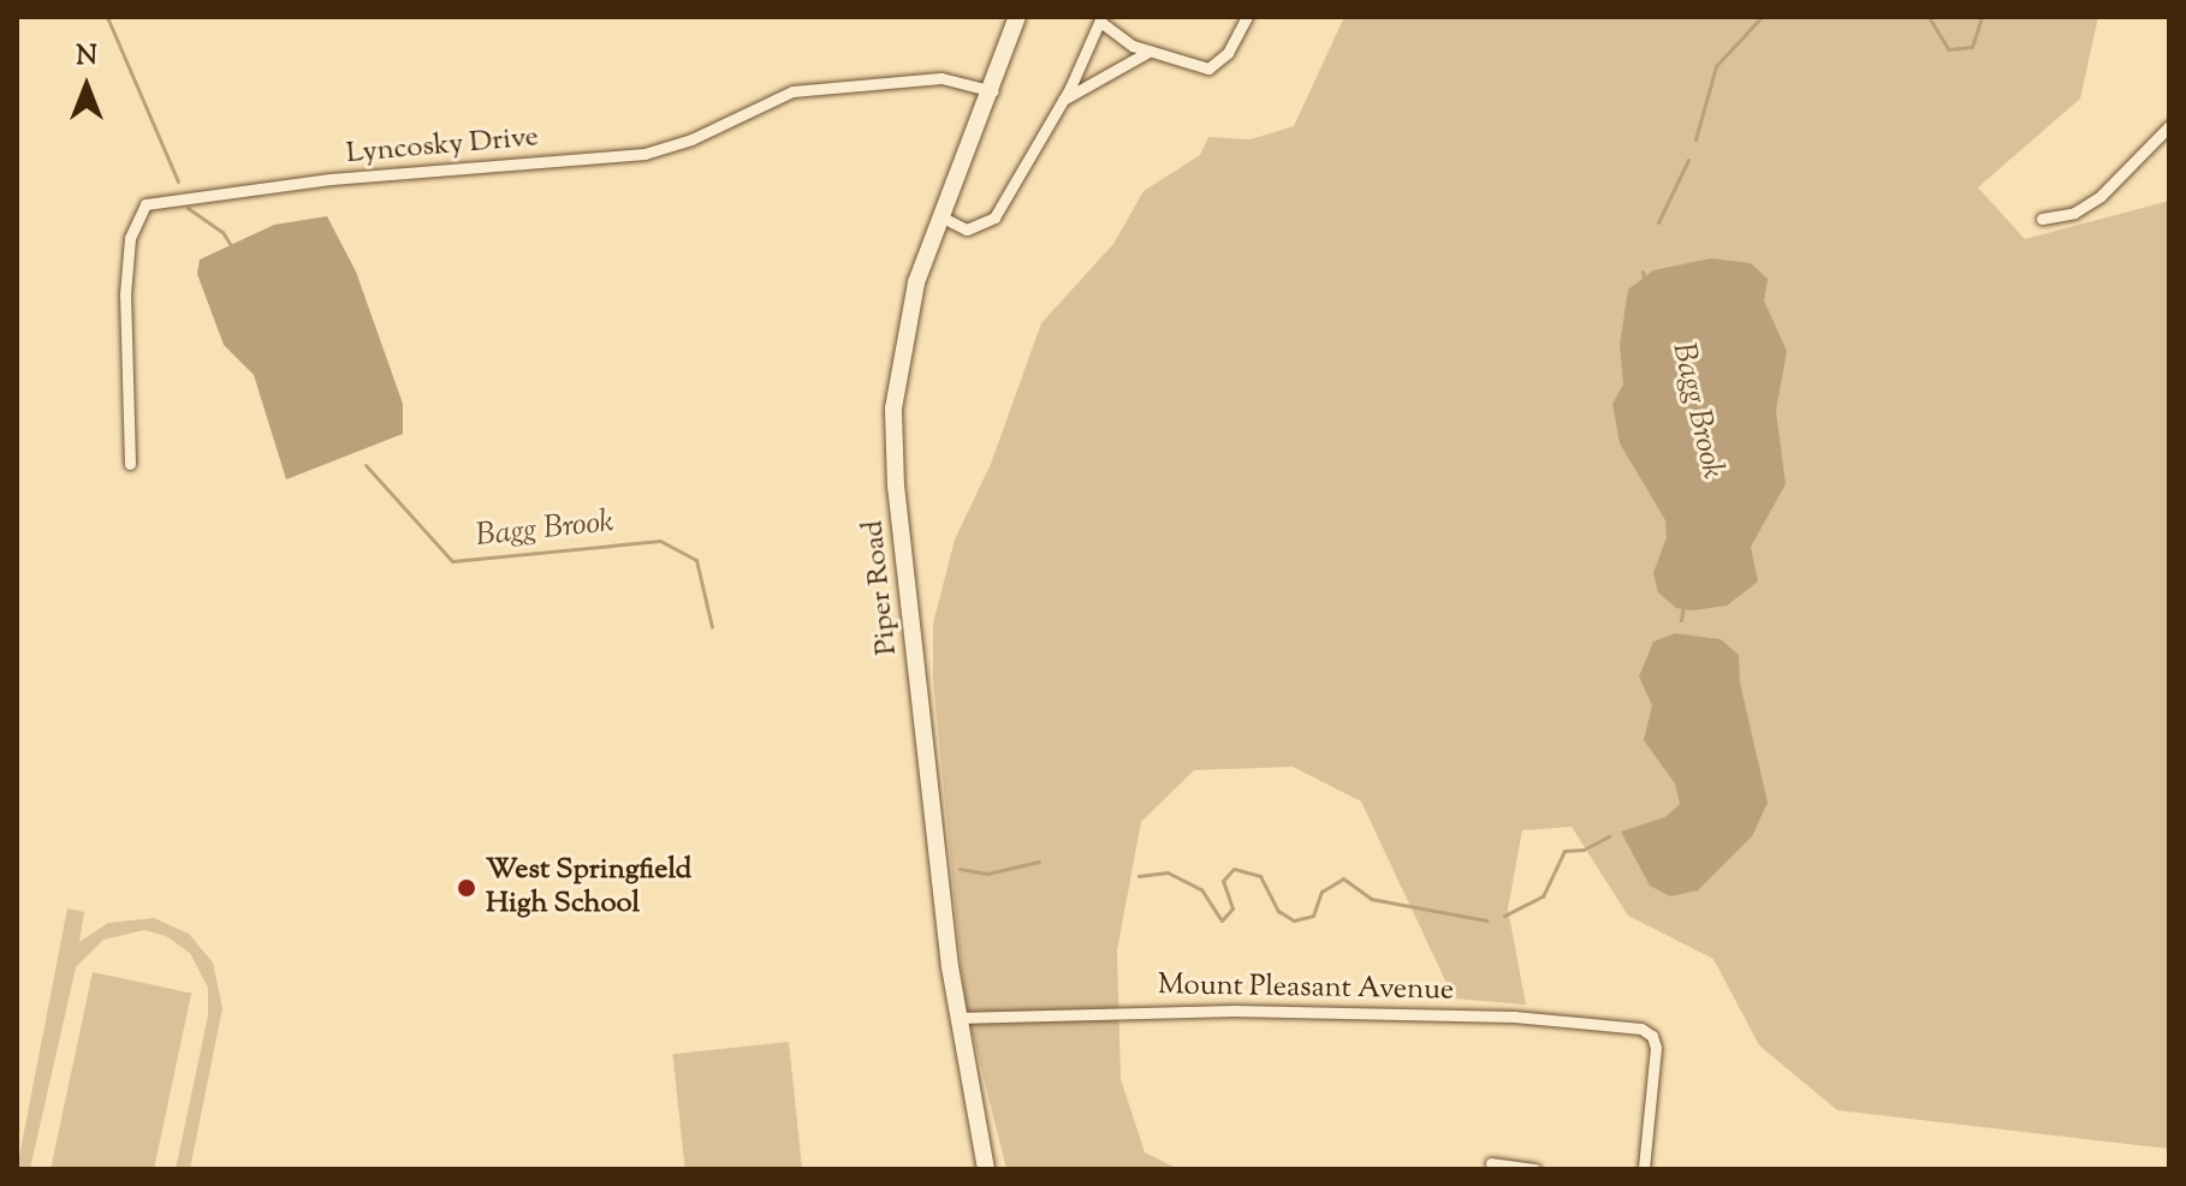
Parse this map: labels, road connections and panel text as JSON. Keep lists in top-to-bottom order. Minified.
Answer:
{"streets":{"main road":["Piper Road"],"street":["Lyncosky Drive","Mount Pleasant Avenue"]},"crossings":[["Lyncosky Drive","Piper Road"],["Piper Road","Mount Pleasant Avenue"]],"water":["Bagg Brook"],"places":["West Springfield High School"],"north":"top"}
